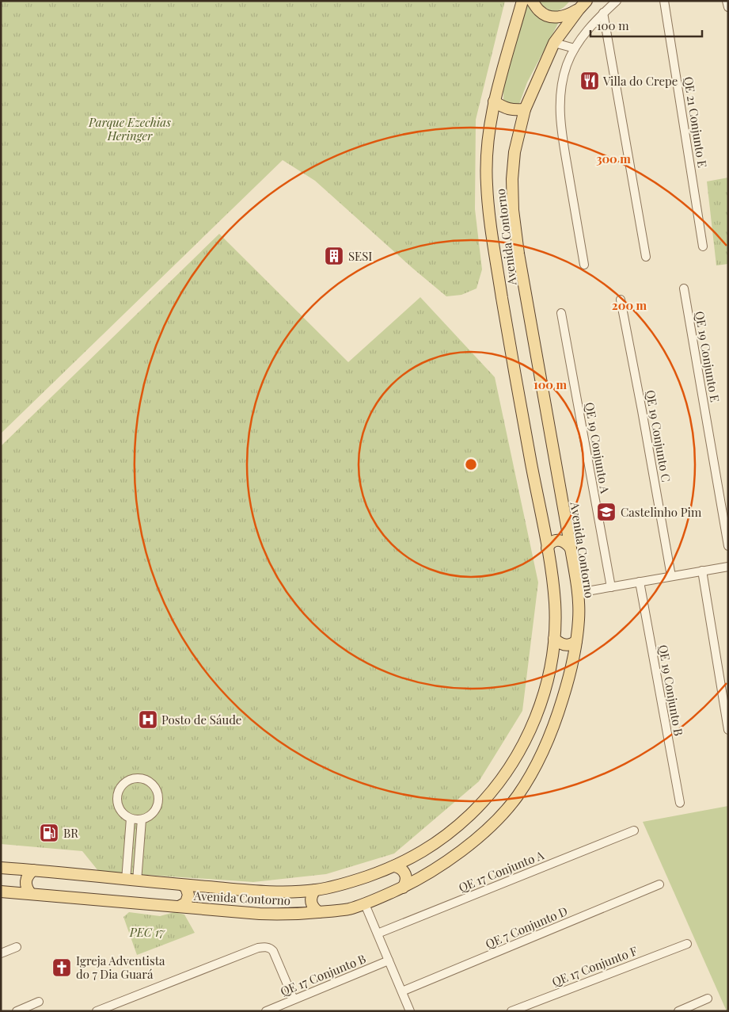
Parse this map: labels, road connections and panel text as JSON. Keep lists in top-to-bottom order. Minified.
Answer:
{"streets":{"main road":["Avenida Contorno"],"street":["QE 21 Conjunto E","QE 19 Conjunto E","QE 19 Conjunto C","QE 19 Conjunto A","QE 19 Conjunto B","QE 17 Conjunto A","QE 7 Conjunto D","QE 17 Conjunto F","QE 17 Conjunto B"]},"parks":["Parque Ezechias Heringer","PEC 17"],"places":{"restaurant":["Villa do Crepe"],"building":["SESI"],"school or university":["Castelinho Pim"],"hospital":["Posto de Sáude"],"fuel station":["BR"],"church":["Igreja Adventista do 7 Dia Guará"]},"scale_bar":"100 m","rings":["300 m","200 m","100 m"]}
